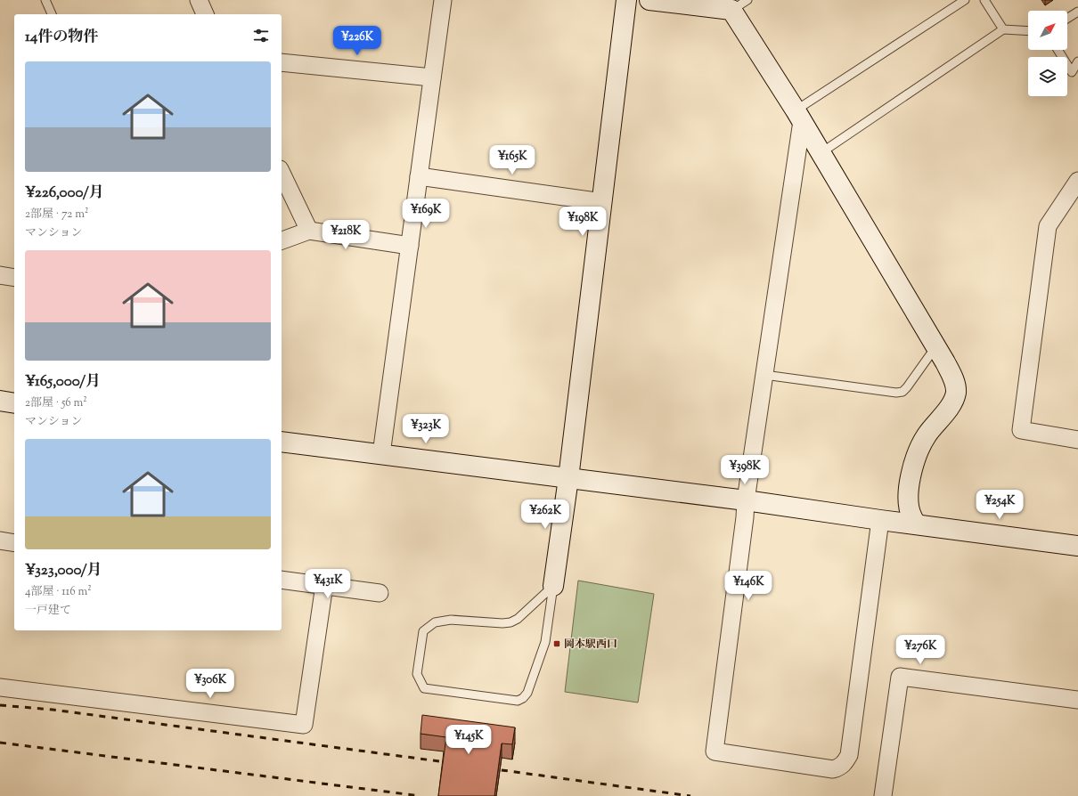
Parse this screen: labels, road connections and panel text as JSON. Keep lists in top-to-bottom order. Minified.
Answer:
{"places":{"transit":["岡本駅西口"]},"north":"top right","page":{"heading":"14件の物件","price":["¥226K","¥165K","¥169K","¥198K","¥218K","¥323K","¥398K","¥254K","¥262K","¥431K","¥146K","¥276K","¥306K","¥145K"],"list":[{"name":"¥226,000/月","note":"2部屋 · 72 m² · マンション"},{"name":"¥165,000/月","note":"2部屋 · 56 m² · マンション"},{"name":"¥323,000/月","note":"4部屋 · 116 m² · 一戸建て"}]}}
